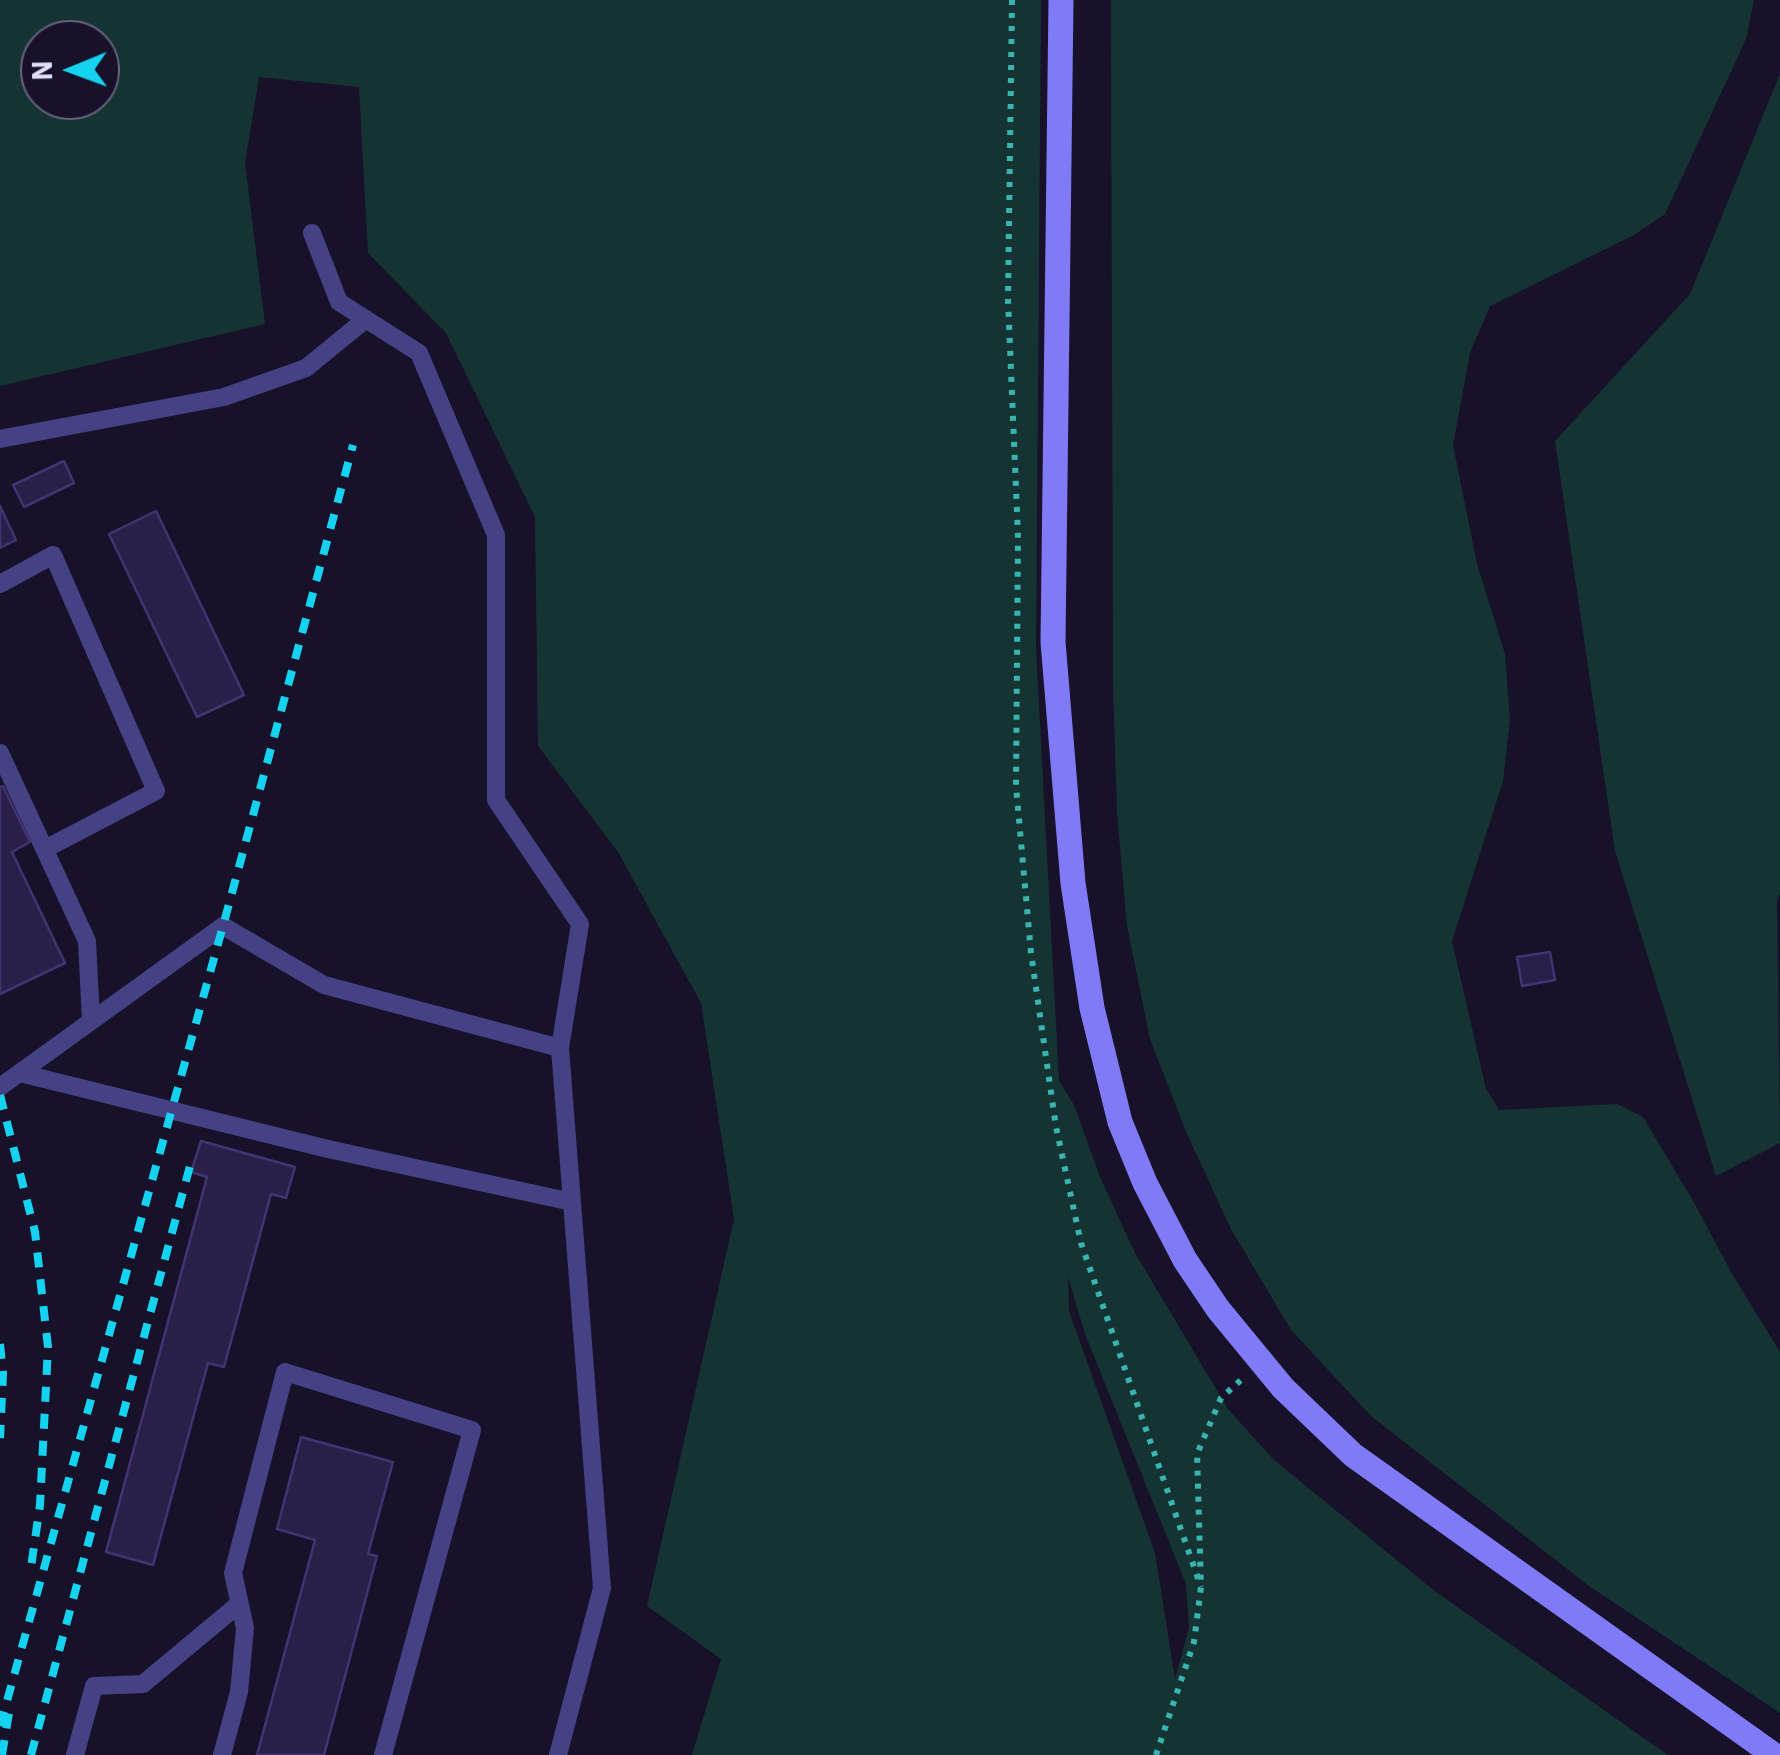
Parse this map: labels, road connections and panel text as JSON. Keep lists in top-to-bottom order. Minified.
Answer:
{"north":"left"}
